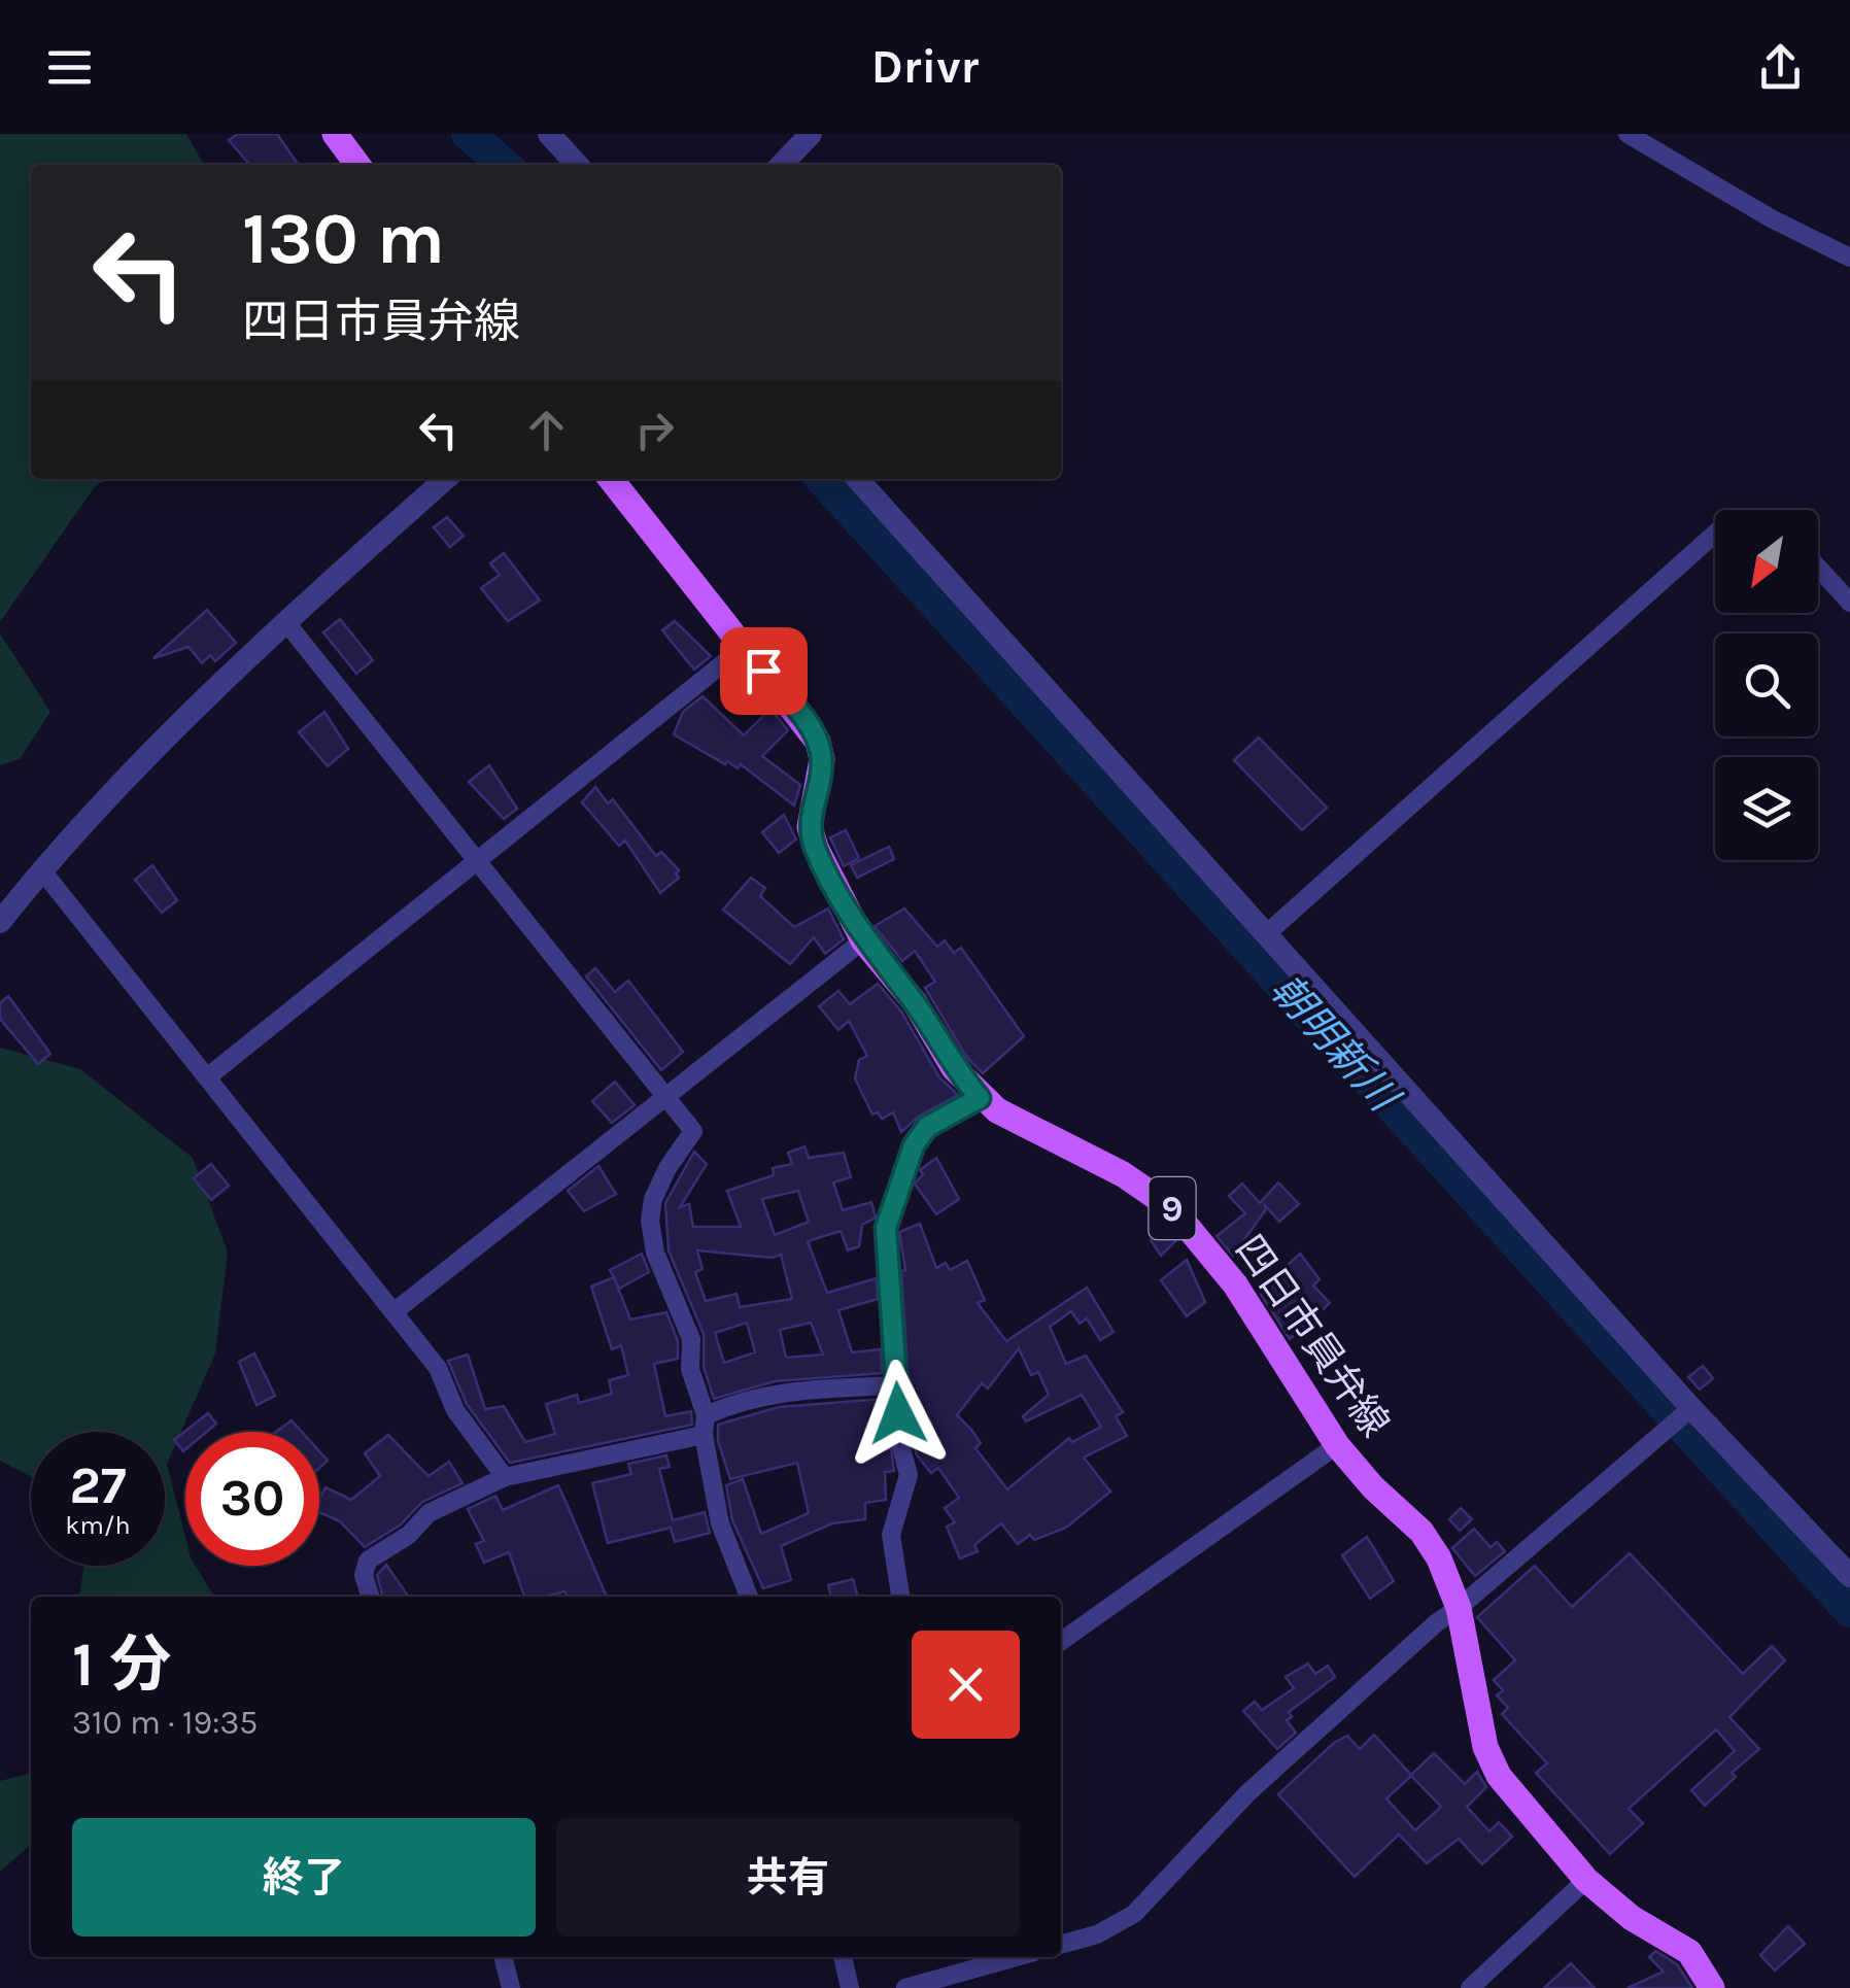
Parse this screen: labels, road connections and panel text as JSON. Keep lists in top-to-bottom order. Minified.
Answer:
{"streets":{"main road":["9","四日市員弁線"]},"water":["朝明新川"],"north":"bottom left","page":{"header":"Drivr","turn":["130 m","四日市員弁線"],"speed":"27 km/h","limit":"30","heading":["1 分","310 m · 19:35"],"buttons":["終了","共有"]}}
